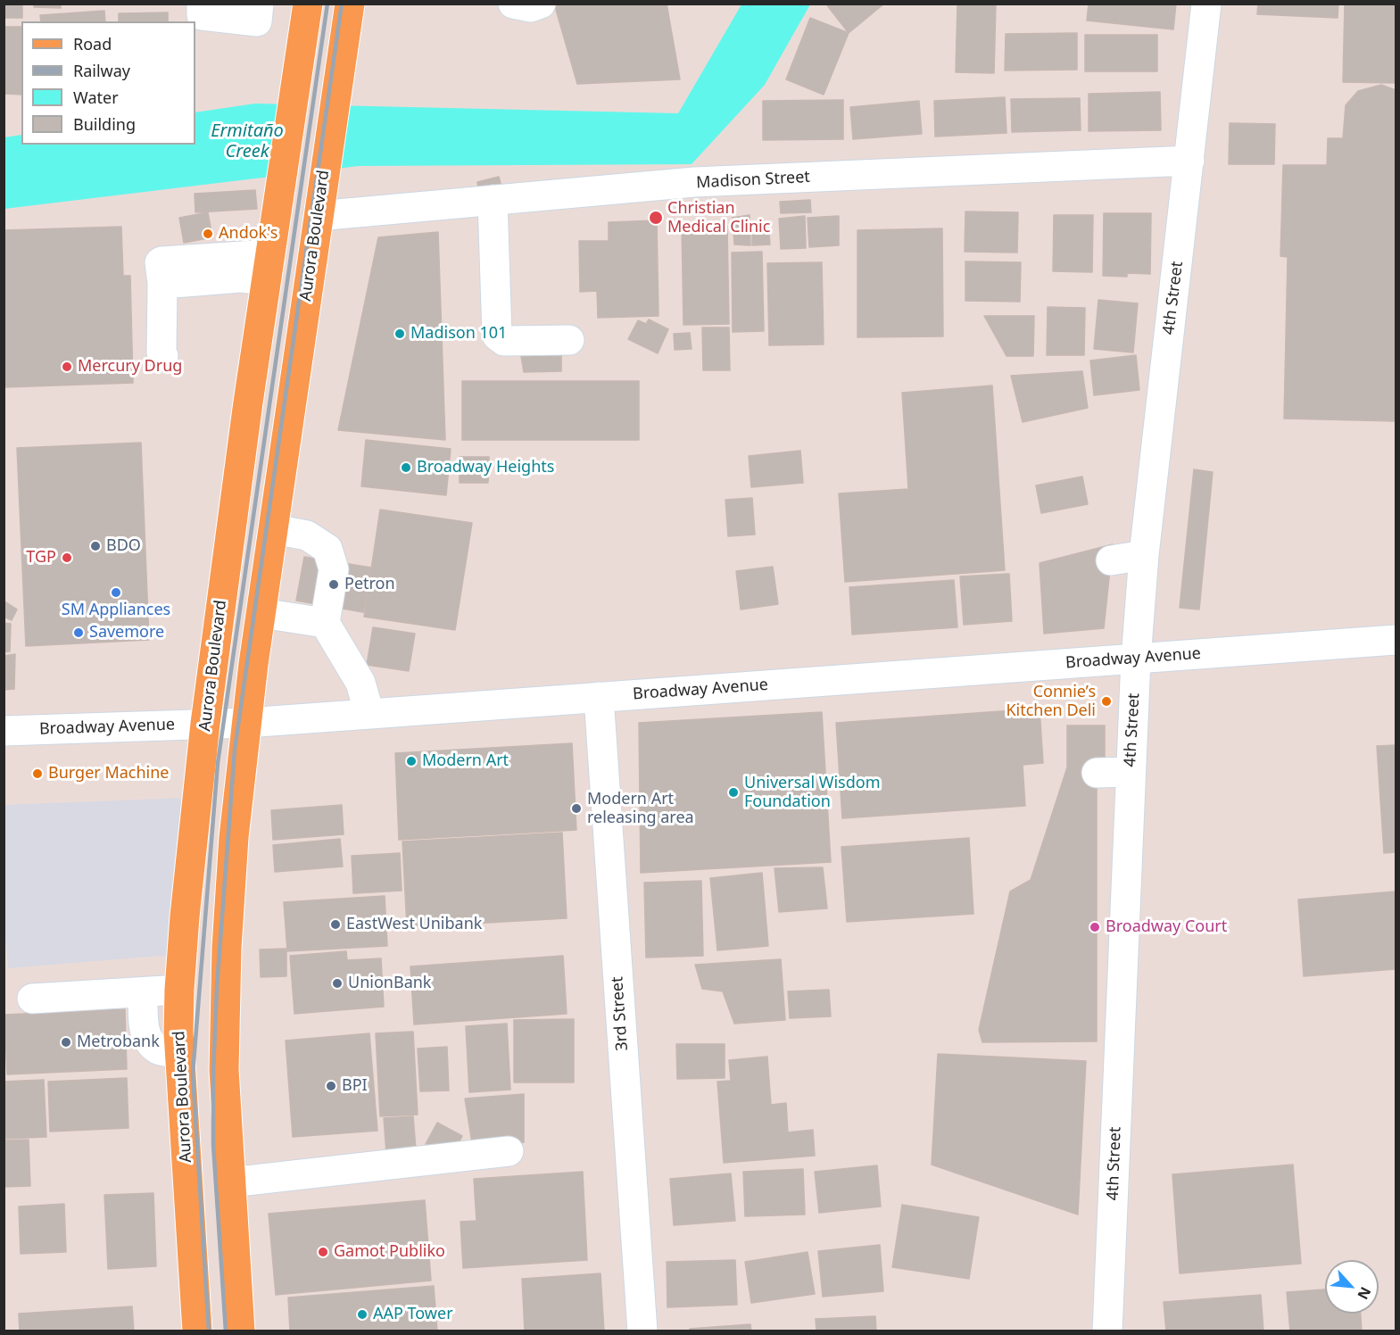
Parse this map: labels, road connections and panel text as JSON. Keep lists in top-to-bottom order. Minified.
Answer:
{"streets":{"main road":["Aurora Boulevard"],"street":["Madison Street","4th Street","Broadway Avenue","3rd Street"]},"crossings":[["Madison Street","Aurora Boulevard"],["Madison Street","4th Street"],["Aurora Boulevard","Broadway Avenue"],["4th Street","Broadway Avenue"],["Broadway Avenue","3rd Street"]],"water":["Ermitaño Creek"],"places":["Christian Medical Clinic","Andok's","Madison 101","Mercury Drug","Broadway Heights","BDO","TGP","Petron","SM Appliances","Savemore","Connie’s Kitchen Deli","Modern Art","Burger Machine","Universal Wisdom Foundation","Modern Art releasing area","EastWest Unibank","Broadway Court","UnionBank","Metrobank","BPI","Gamot Publiko","AAP Tower"],"legend":["Road","Railway","Water","Building"],"north":"bottom right"}
